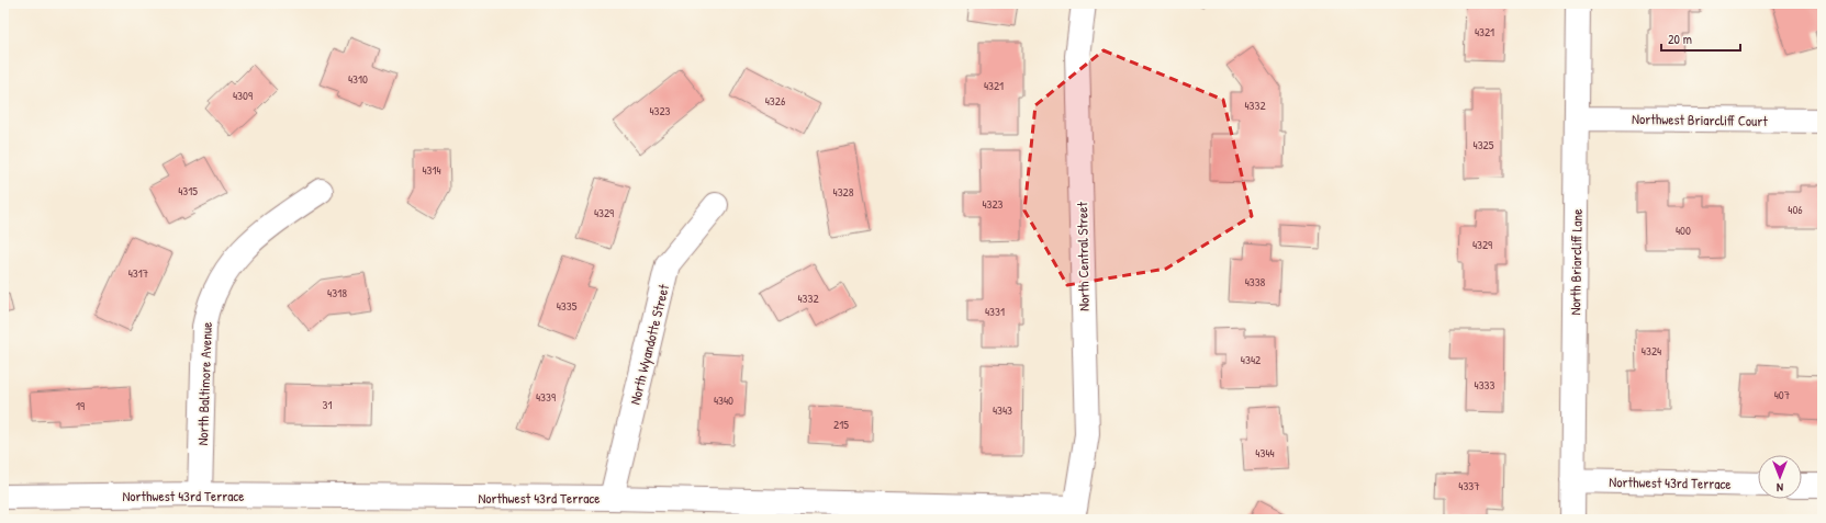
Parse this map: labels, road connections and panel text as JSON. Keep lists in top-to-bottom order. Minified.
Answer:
{"streets":{"street":["Northwest Briarcliff Court","North Central Street","North Briarcliff Lane","North Wyandotte Street","North Baltimore Avenue","Northwest 43rd Terrace"]},"crossings":[["Northwest Briarcliff Court","North Briarcliff Lane"],["North Central Street","Northwest 43rd Terrace"],["North Briarcliff Lane","Northwest 43rd Terrace"],["North Wyandotte Street","Northwest 43rd Terrace"],["North Baltimore Avenue","Northwest 43rd Terrace"]],"house_numbers":["4321","4310","4321","4309","4326","4332","4323","4325","4314","4315","4328","4323","406","4329","400","4329","4317","4338","4318","4332","4335","4331","4324","4342","4333","407","4339","4340","31","19","4343","215","4344","4337"],"scale_bar":"20 m","north":"bottom"}
